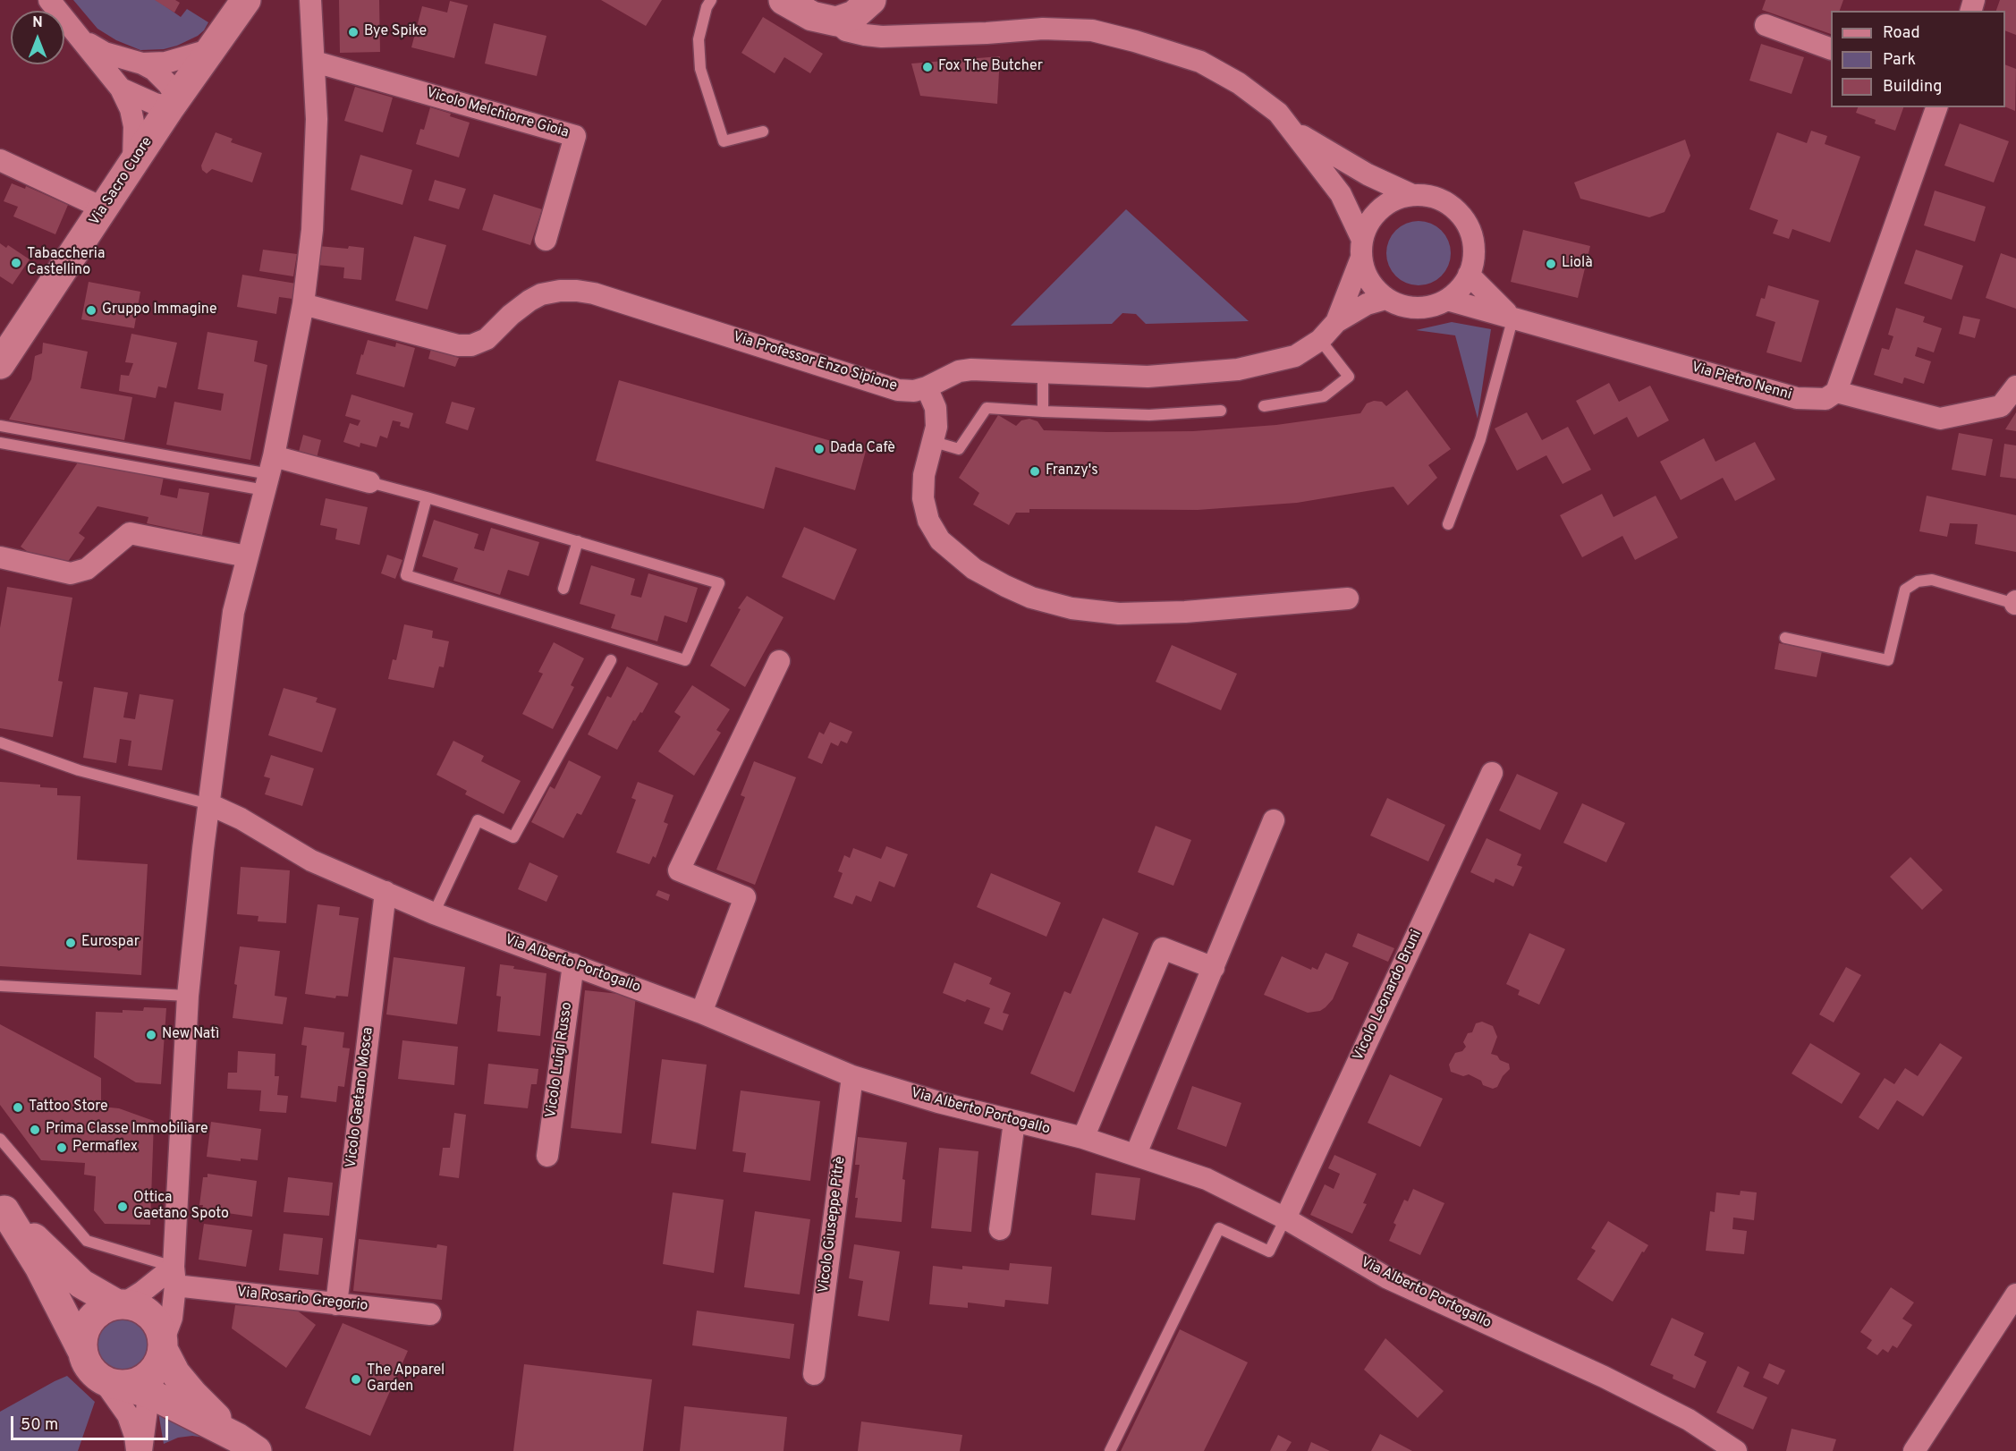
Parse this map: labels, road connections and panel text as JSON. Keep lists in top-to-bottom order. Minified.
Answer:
{"streets":{"main road":["Via Sacro Cuore"],"street":["Vicolo Melchiorre Gioia","Via Professor Enzo Sipione","Via Pietro Nenni","Via Alberto Portogallo","Vicolo Leonardo Bruni","Vicolo Luigi Russo","Vicolo Gaetano Mosca","Vicolo Giuseppe Pitrè","Via Rosario Gregorio"]},"crossings":[["Via Alberto Portogallo","Vicolo Leonardo Bruni"],["Via Alberto Portogallo","Vicolo Luigi Russo"],["Via Alberto Portogallo","Vicolo Gaetano Mosca"],["Via Alberto Portogallo","Vicolo Giuseppe Pitrè"],["Vicolo Gaetano Mosca","Via Rosario Gregorio"]],"places":["Bye Spike","Fox The Butcher","Tabaccheria Castellino","Liolà","Gruppo Immagine","Dada Cafè","Franzy's","Eurospar","New Natì","Tattoo Store","Prima Classe Immobiliare","Permaflex","Ottica Gaetano Spoto","The Apparel Garden"],"legend":["Road","Park","Building"],"scale_bar":"50 m","north":"top"}
